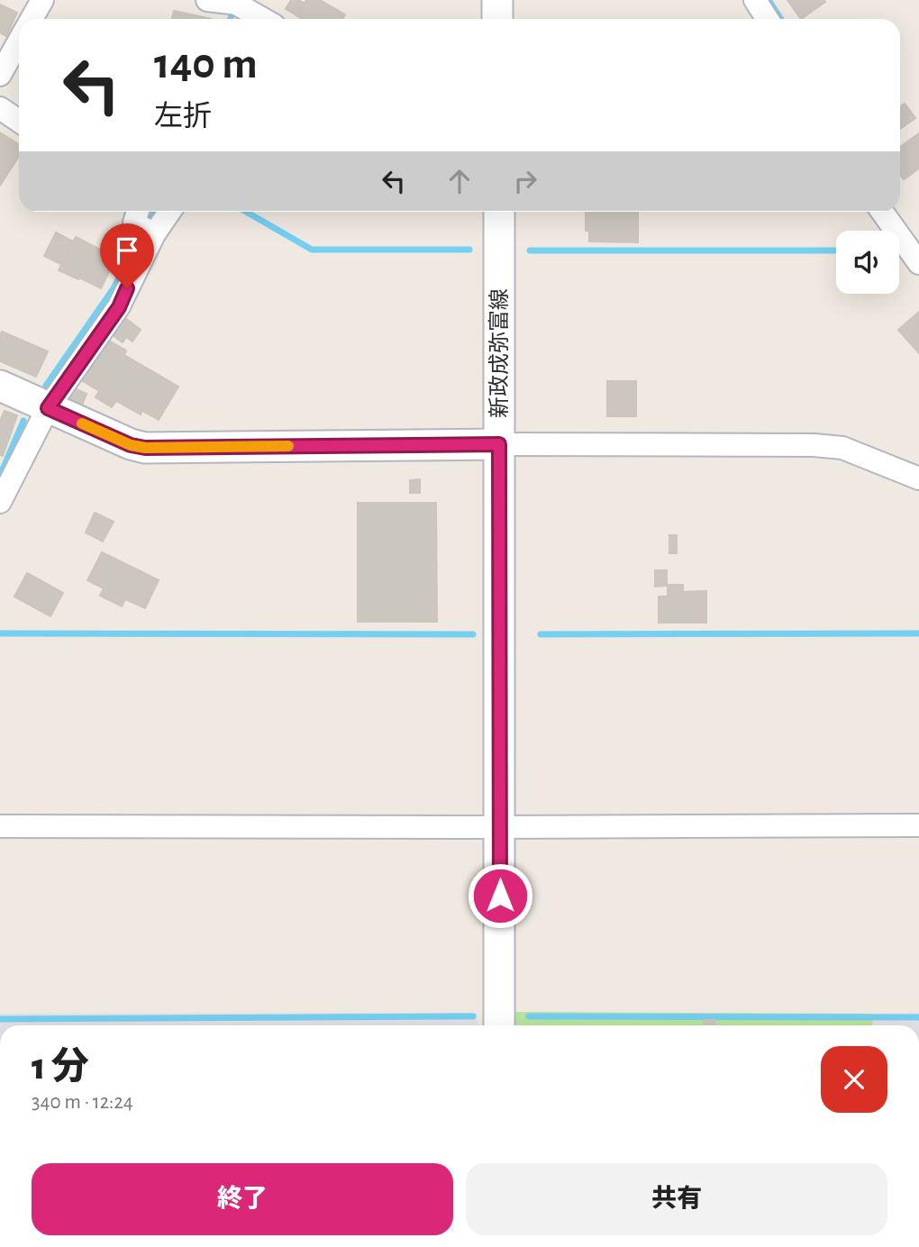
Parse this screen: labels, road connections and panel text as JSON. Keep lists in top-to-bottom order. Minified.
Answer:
{"streets":{"main road":["新政成弥富線"]},"page":{"turn":["140 m","左折"],"heading":["1 分","340 m · 12:24"],"buttons":["終了","共有"]}}
